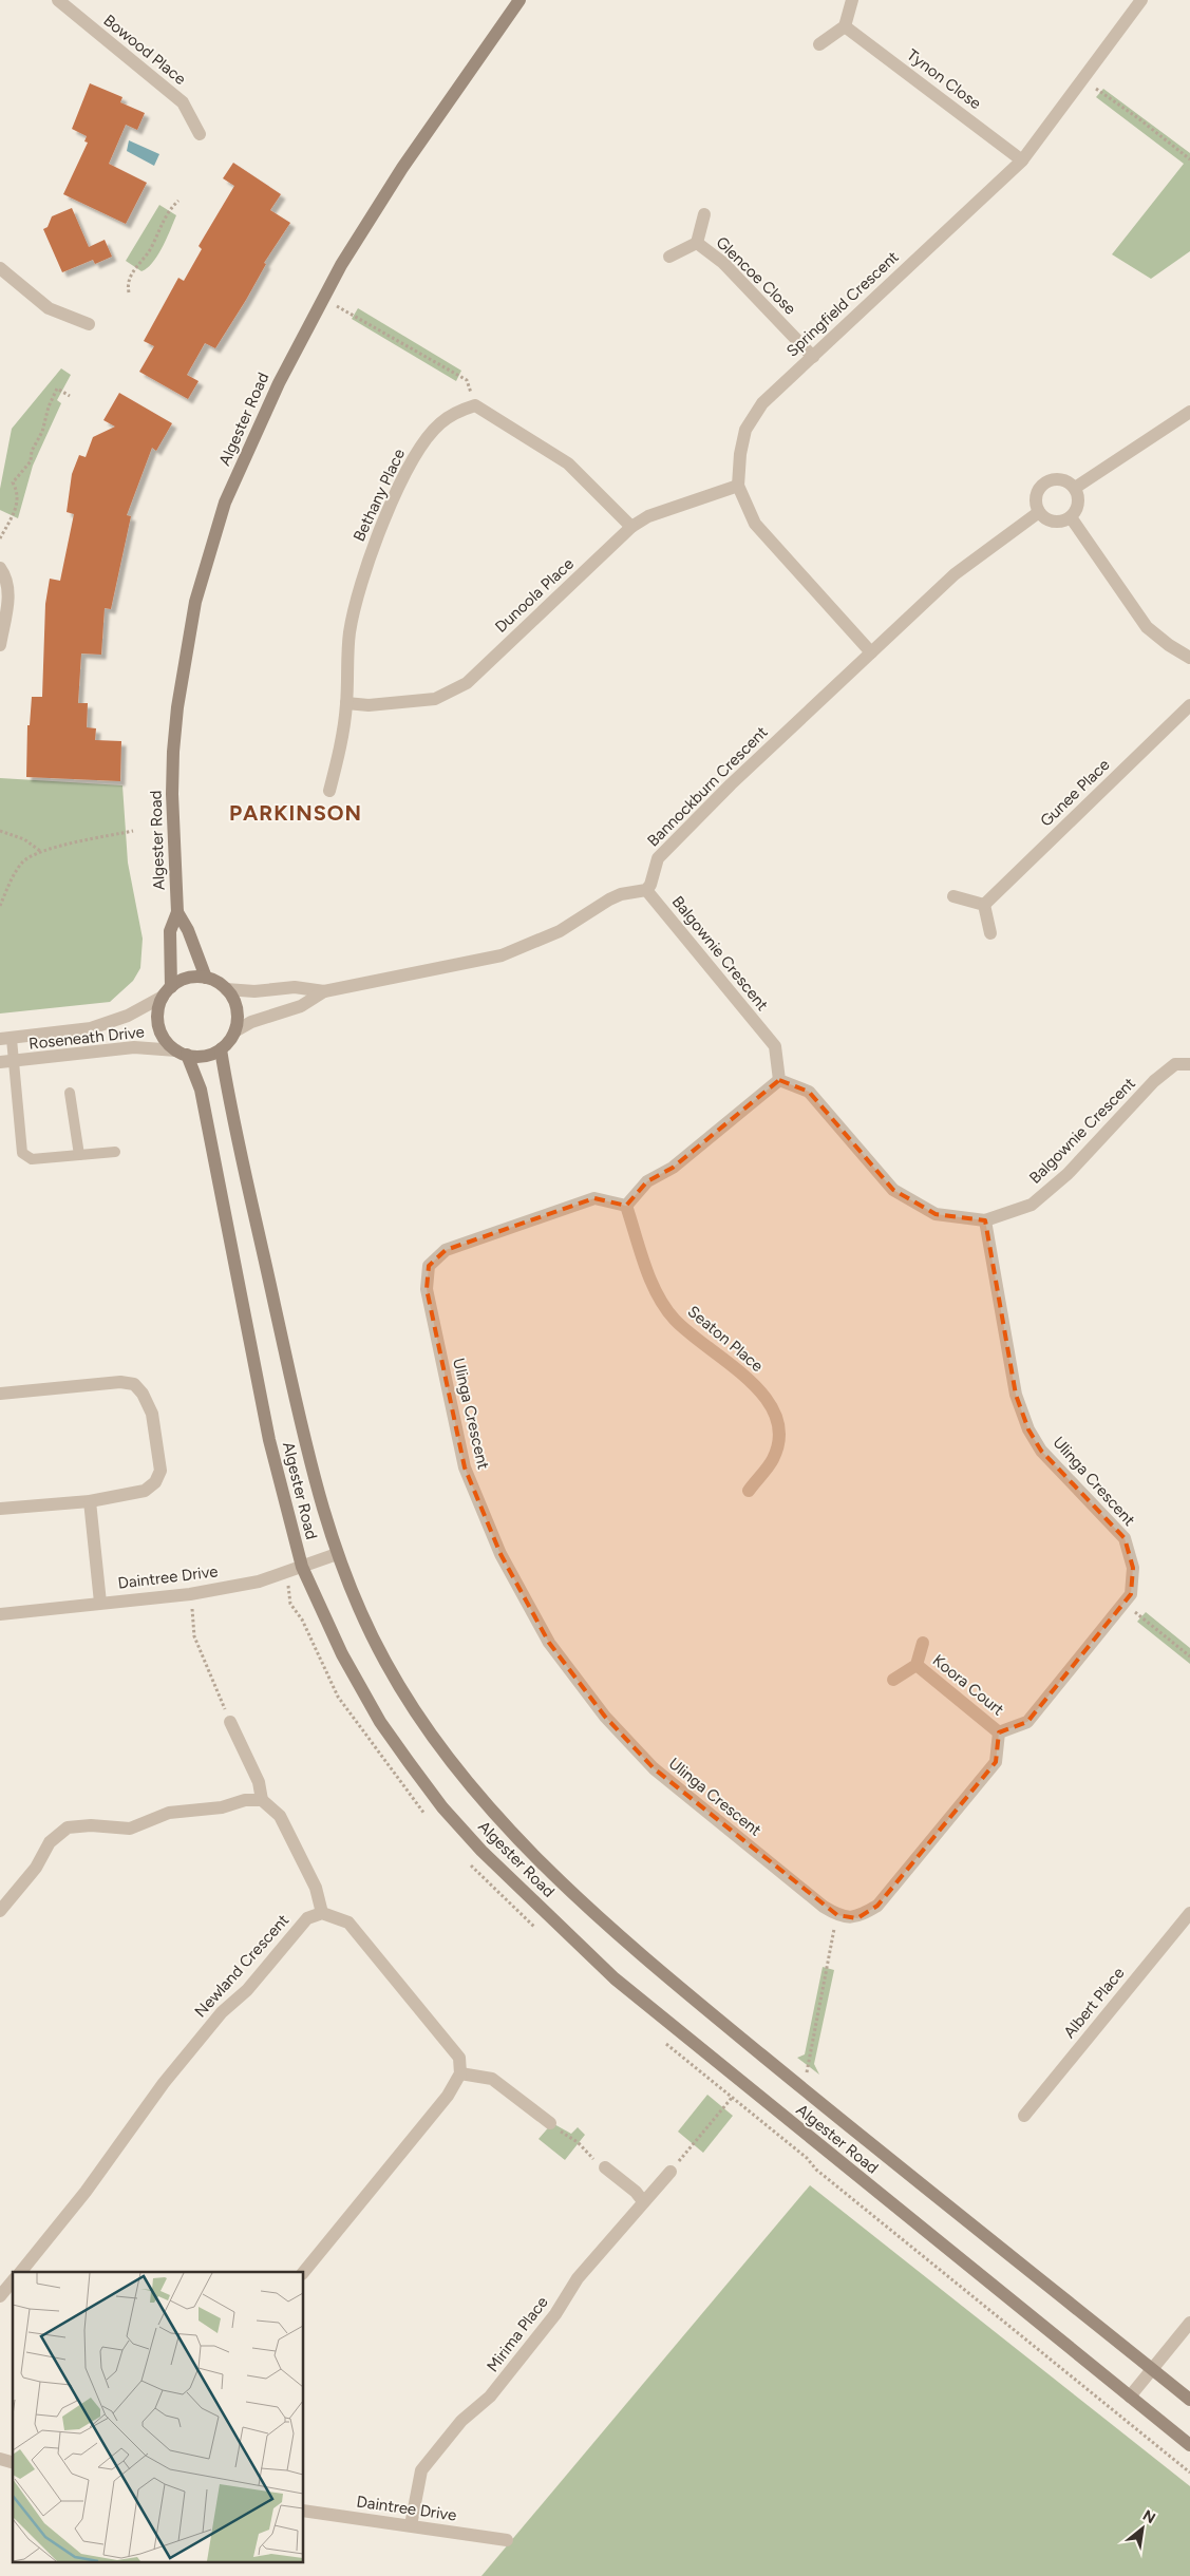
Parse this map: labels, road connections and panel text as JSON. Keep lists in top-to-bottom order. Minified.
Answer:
{"streets":{"main road":["Algester Road"],"street":["Bowood Place","Tynon Close","Glencoe Close","Springfield Crescent","Bethany Place","Dunoola Place","Bannockburn Crescent","Gunee Place","Balgownie Crescent","Roseneath Drive","Seaton Place","Ulinga Crescent","Daintree Drive","Koora Court","Newland Crescent","Albert Place","Mirima Place"]},"crossings":[["Tynon Close","Springfield Crescent"],["Glencoe Close","Springfield Crescent"],["Springfield Crescent","Dunoola Place"],["Springfield Crescent","Bannockburn Crescent"],["Algester Road","Roseneath Drive"],["Algester Road","Daintree Drive"],["Bethany Place","Dunoola Place"],["Bannockburn Crescent","Balgownie Crescent"],["Balgownie Crescent","Ulinga Crescent"],["Seaton Place","Ulinga Crescent"],["Ulinga Crescent","Koora Court"],["Daintree Drive","Mirima Place"]],"districts":["PARKINSON"],"north":"top right"}
